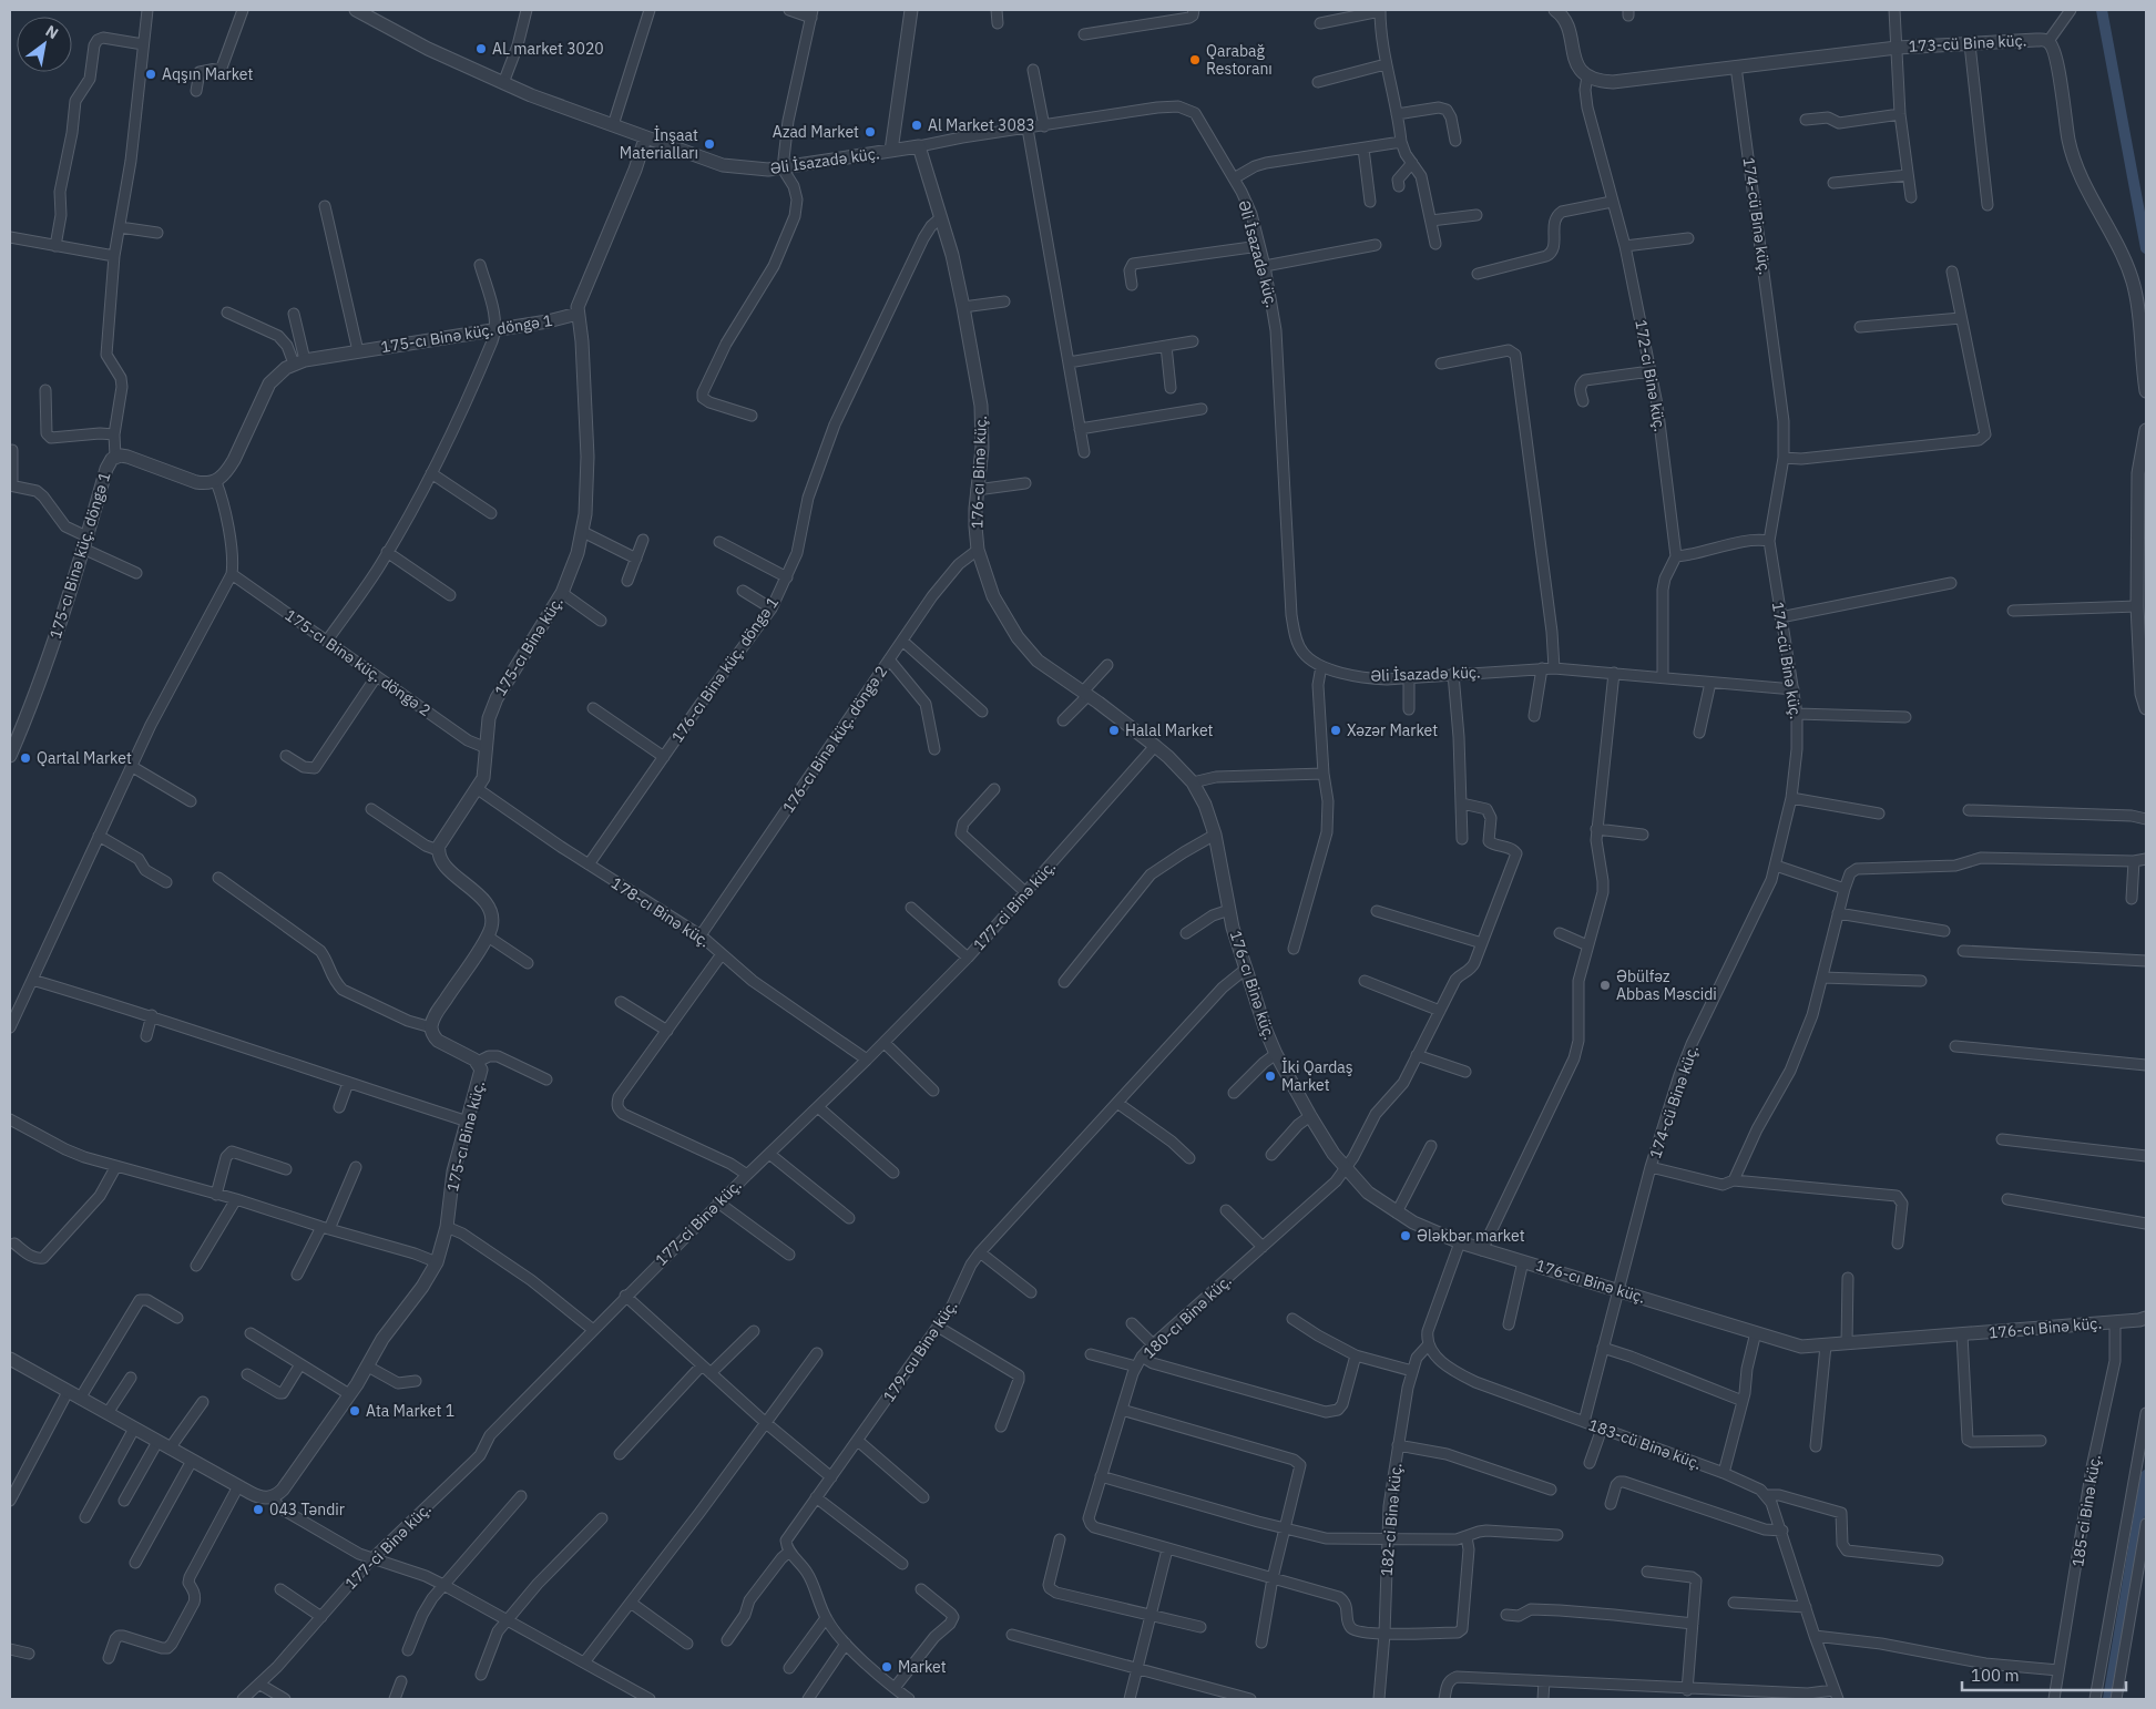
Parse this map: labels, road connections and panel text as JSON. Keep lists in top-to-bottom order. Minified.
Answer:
{"streets":{"street":["173-cü Binə küç.","Əli İsazadə küç.","174-cü Binə küç.","175-cı Binə küç. döngə 1","172-ci Binə küç.","176-cı Binə küç.","175-cı Binə küç.","175-cı Binə küç. döngə 2","176-cı Binə küç. döngə 1","176-cı Binə küç. döngə 2","177-ci Binə küç.","178-cı Binə küç.","180-cı Binə küç.","179-cu Binə küç.","183-cü Binə küç.","185-ci Binə küç.","182-ci Binə küç."]},"crossings":[["173-cü Binə küç.","174-cü Binə küç."],["173-cü Binə küç.","172-ci Binə küç."],["Əli İsazadə küç.","174-cü Binə küç."],["Əli İsazadə küç.","176-cı Binə küç."],["Əli İsazadə küç.","175-cı Binə küç."],["174-cü Binə küç.","176-cı Binə küç."],["174-cü Binə küç.","183-cü Binə küç."],["175-cı Binə küç. döngə 1","175-cı Binə küç."],["176-cı Binə küç.","176-cı Binə küç. döngə 1"],["176-cı Binə küç.","176-cı Binə küç. döngə 2"],["176-cı Binə küç.","177-ci Binə küç."],["176-cı Binə küç.","180-cı Binə küç."],["176-cı Binə küç.","179-cu Binə küç."],["176-cı Binə küç.","185-ci Binə küç."],["175-cı Binə küç.","175-cı Binə küç. döngə 2"],["175-cı Binə küç.","178-cı Binə küç."],["176-cı Binə küç. döngə 1","178-cı Binə küç."],["176-cı Binə küç. döngə 2","178-cı Binə küç."],["177-ci Binə küç.","178-cı Binə küç."],["180-cı Binə küç.","182-ci Binə küç."],["183-cü Binə küç.","182-ci Binə küç."]],"places":["AL market 3020","Qarabağ Restoranı","Aqşın Market","Al Market 3083","Azad Market","İnşaat Materialları","Halal Market","Xəzər Market","Qartal Market","Əbülfəz Abbas Məscidi","İki Qardaş Market","Ələkbər market","Ata Market 1","043 Təndir","Market"],"scale_bar":"100 m","north":"top right"}
